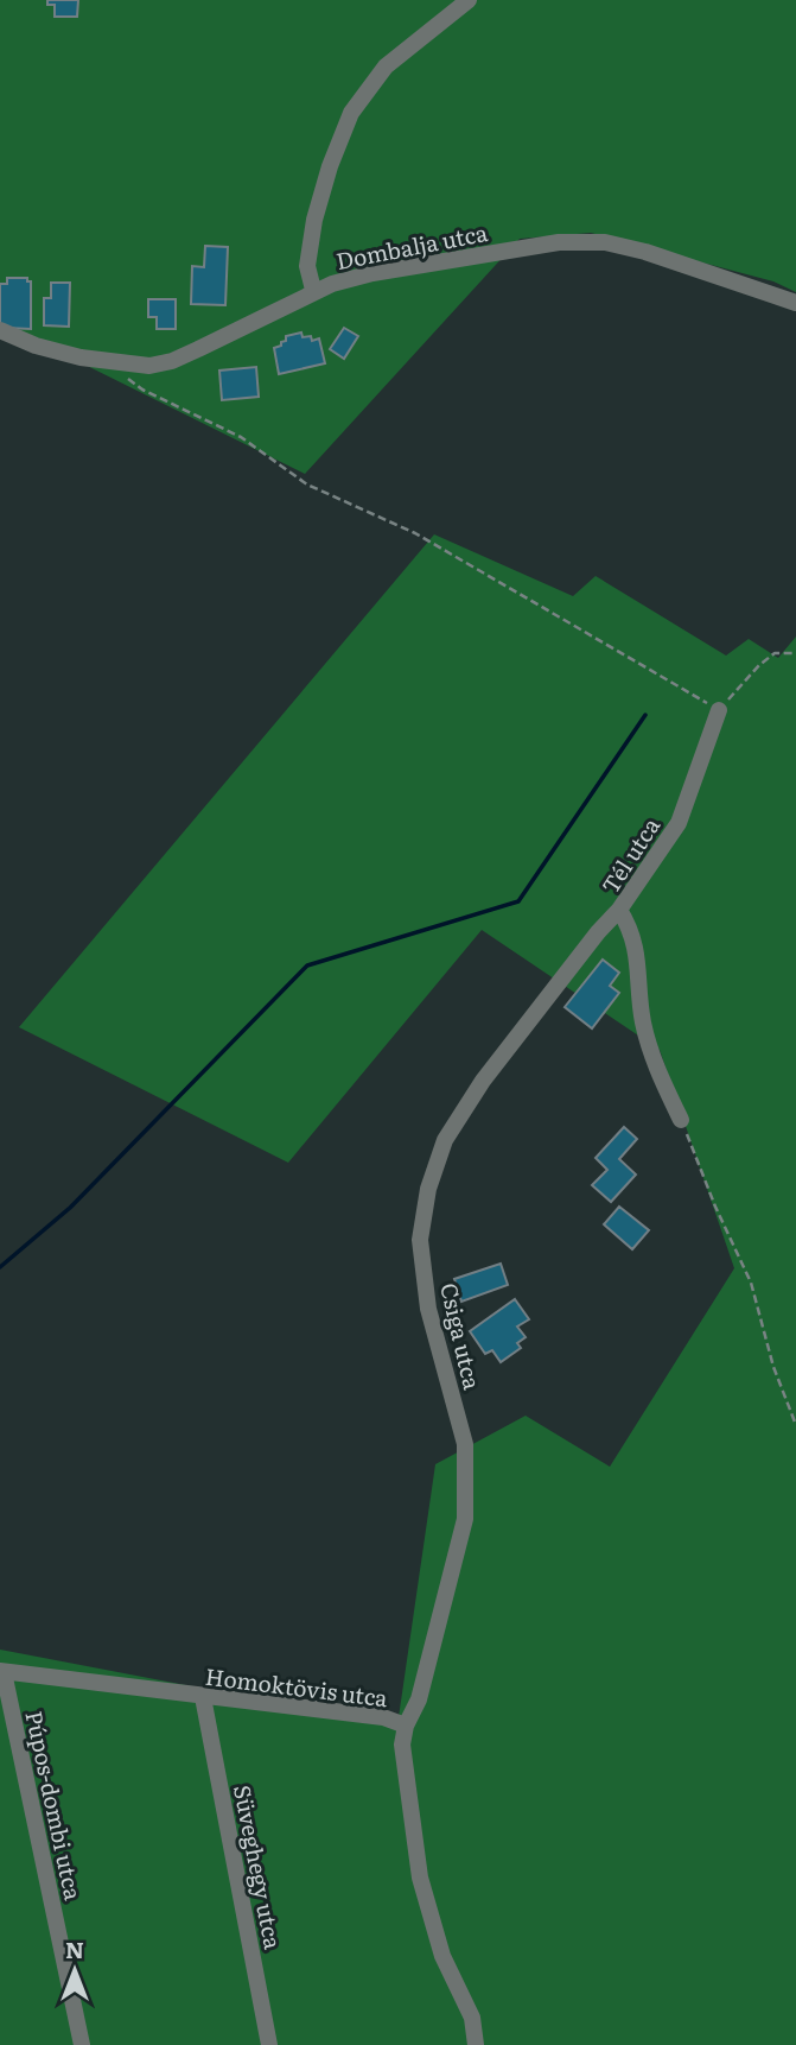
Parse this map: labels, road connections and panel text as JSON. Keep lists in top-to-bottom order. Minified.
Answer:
{"streets":{"street":["Dombalja utca","Tél utca","Csiga utca","Homoktövis utca","Púpos-dombi utca","Süveghegy utca"]},"crossings":[["Tél utca","Csiga utca"],["Csiga utca","Homoktövis utca"],["Homoktövis utca","Púpos-dombi utca"],["Homoktövis utca","Süveghegy utca"]],"north":"top"}
